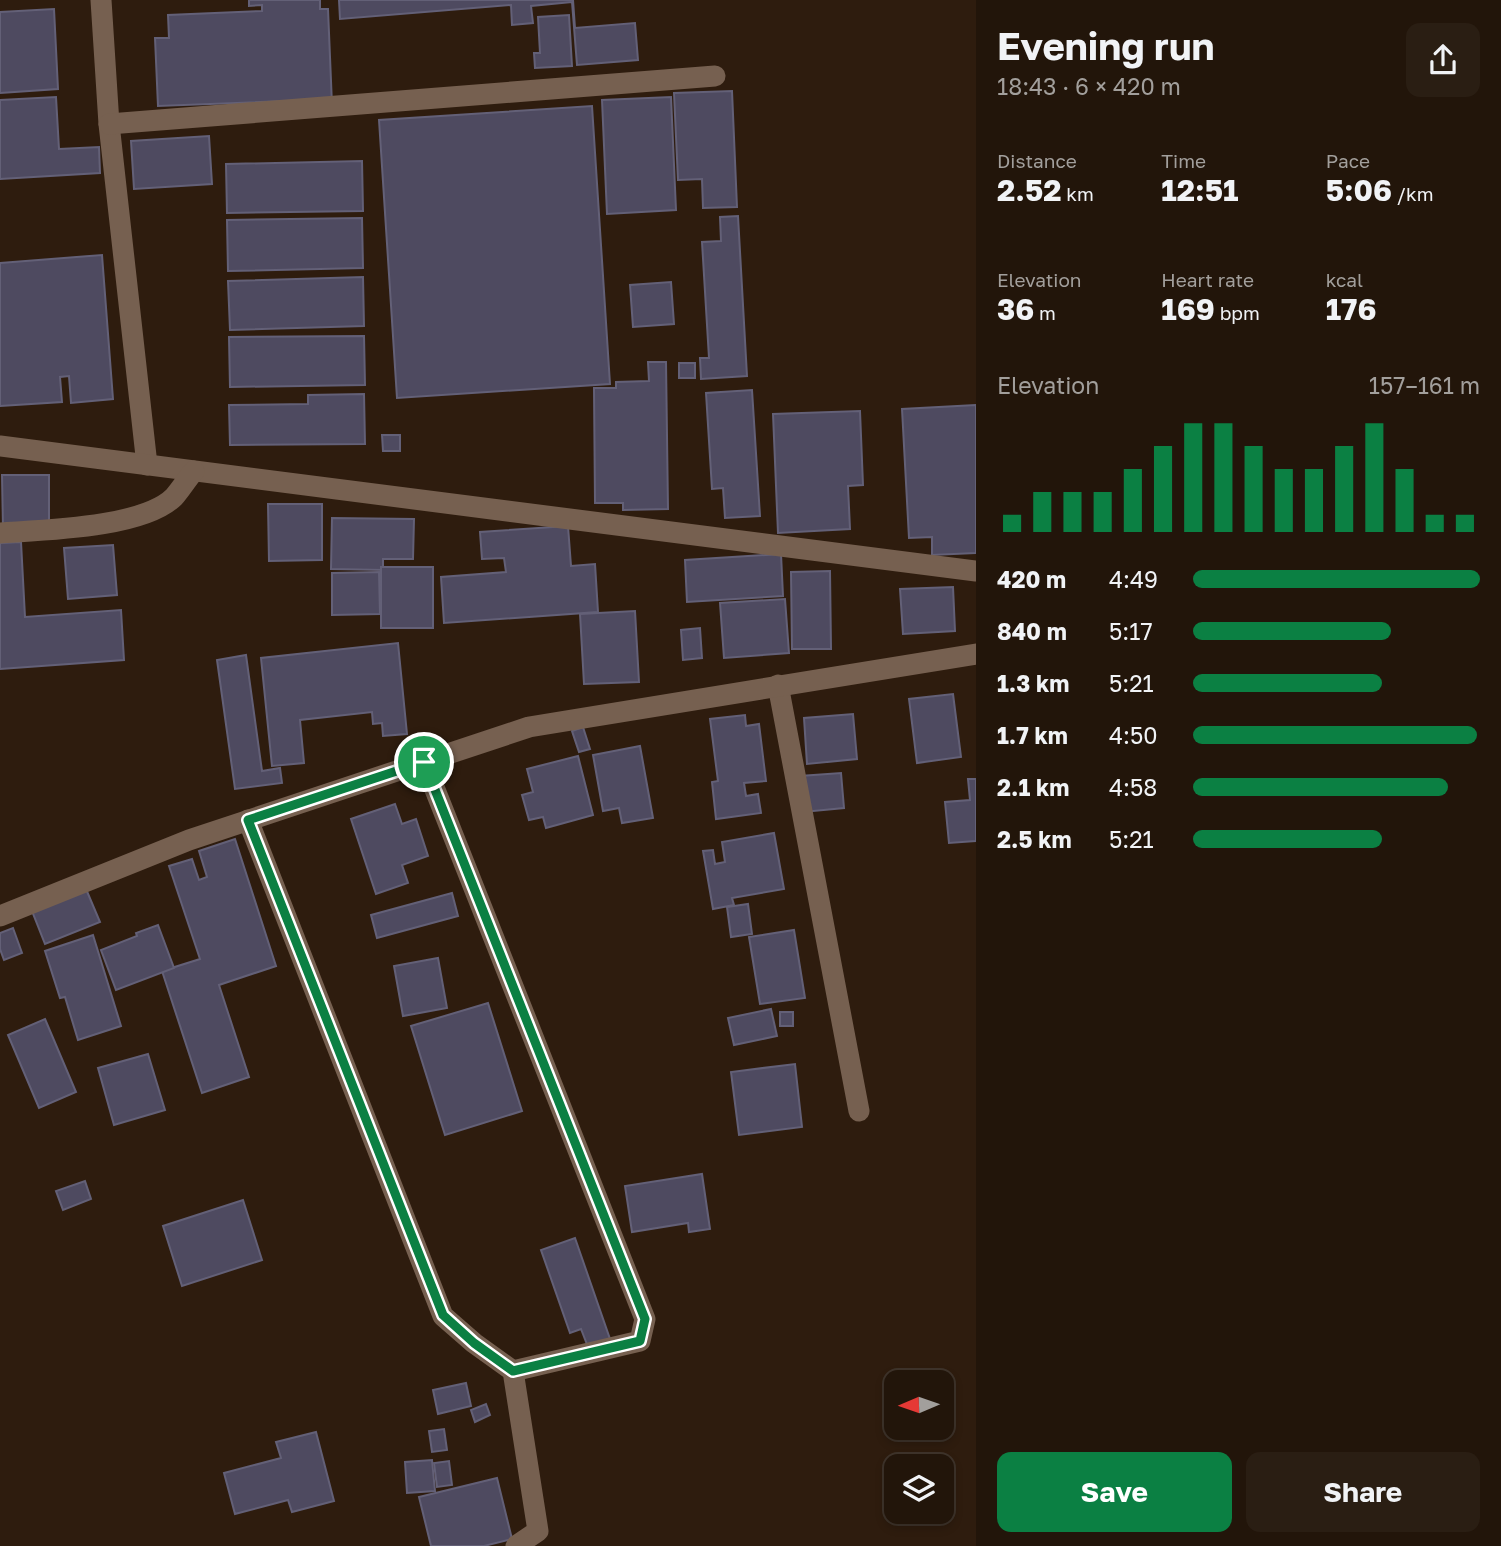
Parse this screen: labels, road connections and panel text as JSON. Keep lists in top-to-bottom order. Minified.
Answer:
{"north":"left","page":{"heading":["Evening run","18:43 · 6 × 420 m"],"stats":[["Distance","2.52 km"],["Time","12:51"],["Pace","5:06 /km"],["Elevation","36 m"],["Heart rate","169 bpm"],["kcal","176"]],"chart":["Elevation","157–161 m"],"list":[{"name":"420 m","note":"4:49"},{"name":"840 m","note":"5:17"},{"name":"1.3 km","note":"5:21"},{"name":"1.7 km","note":"4:50"},{"name":"2.1 km","note":"4:58"},{"name":"2.5 km","note":"5:21"}],"buttons":["Save","Share"]}}
